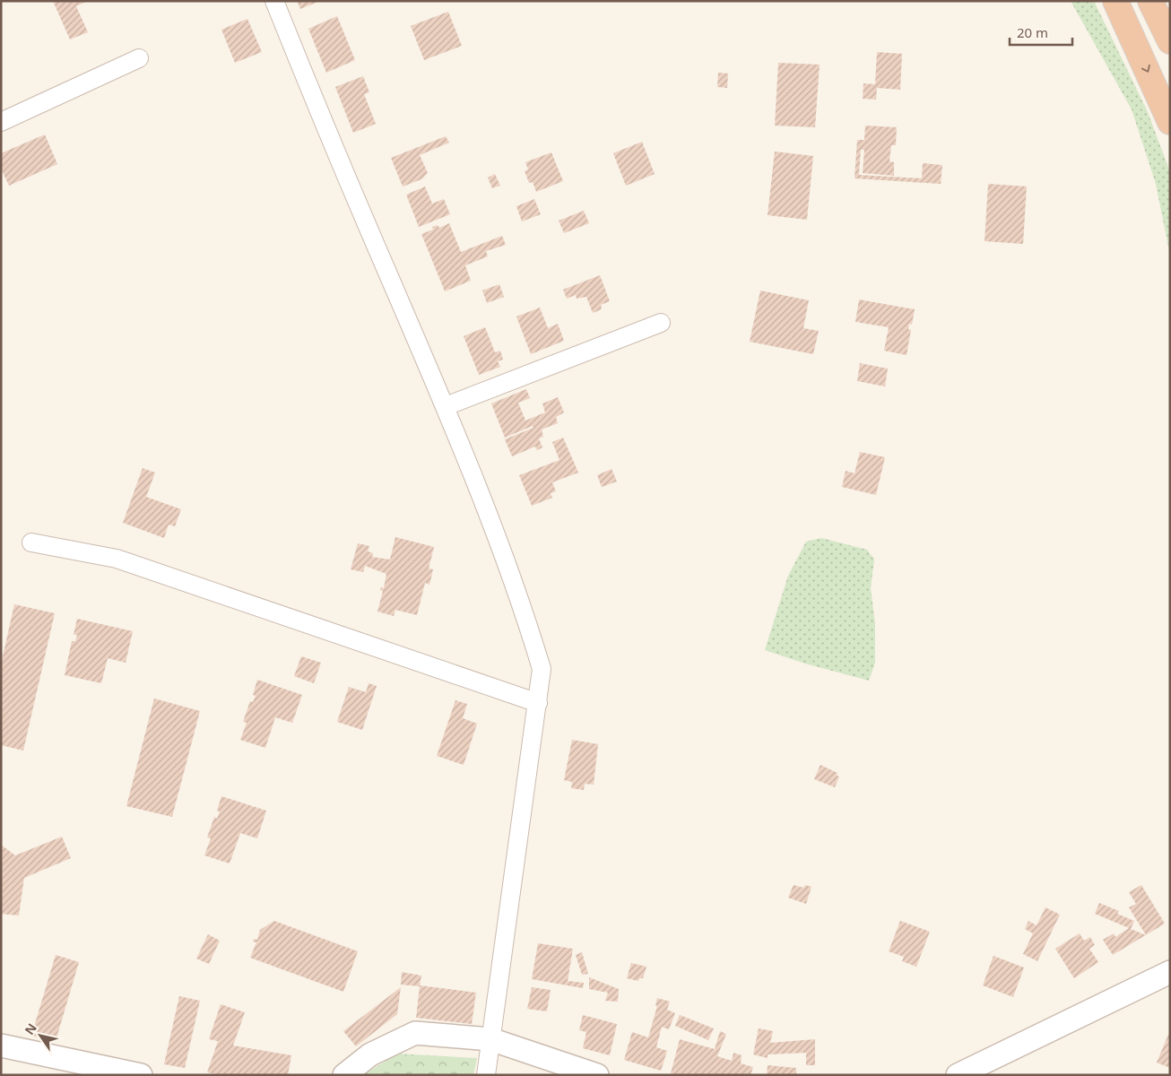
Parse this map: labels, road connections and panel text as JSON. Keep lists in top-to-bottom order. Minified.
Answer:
{"scale_bar":"20 m","north":"top left"}
